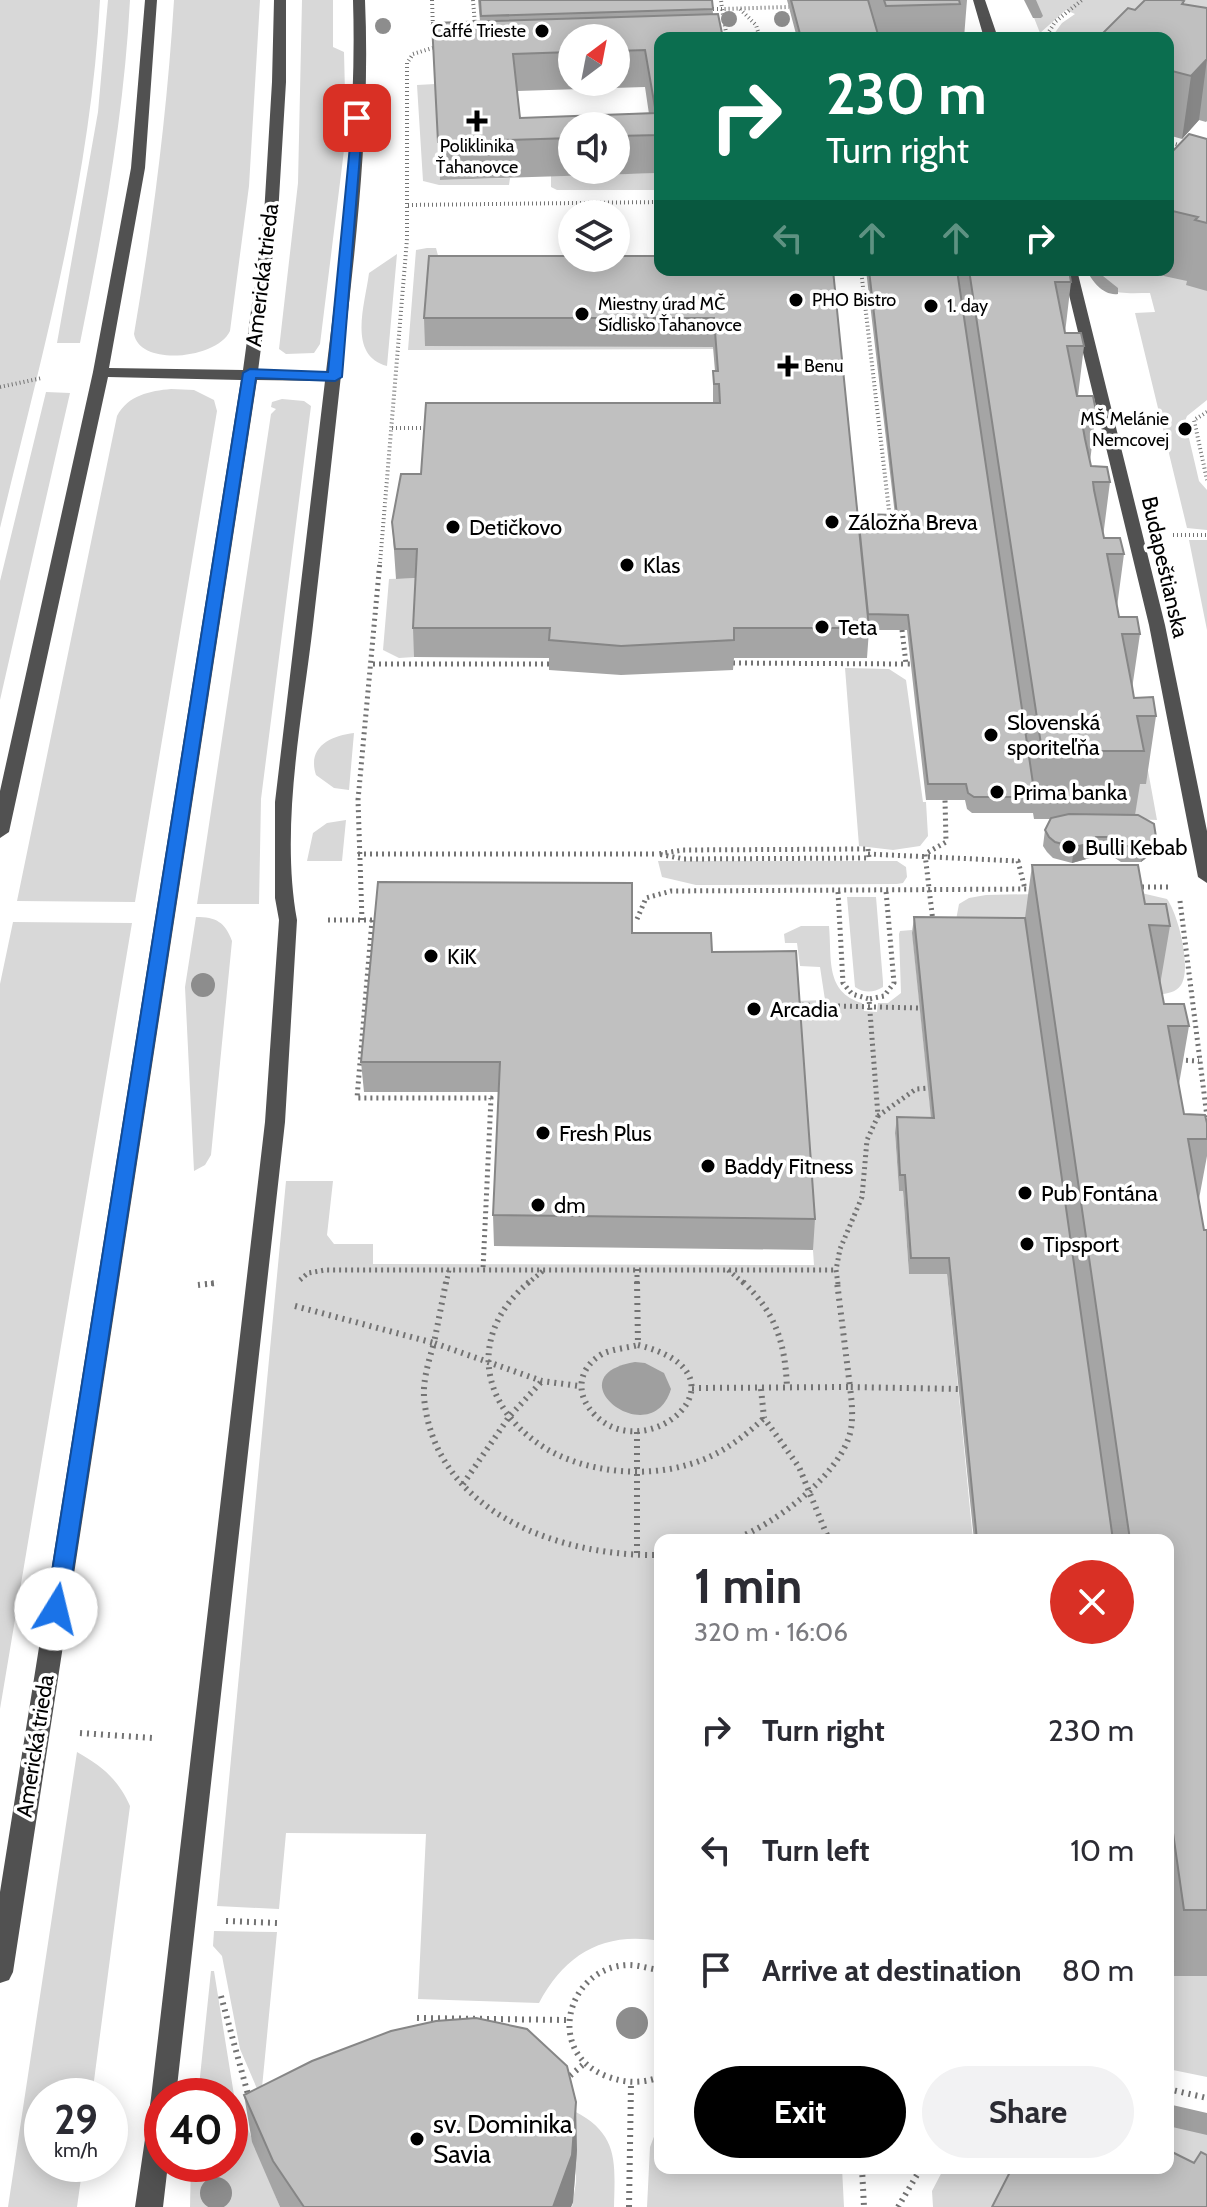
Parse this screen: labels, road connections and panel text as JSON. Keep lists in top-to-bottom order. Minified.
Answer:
{"streets":{"street":["Americká trieda","Budapeštianska"]},"places":{"other":["Caffé Trieste","PHO Bistro","1. day","Miestny úrad MČ Sídlisko Ťahanovce","MŠ Melánie Nemcovej","Záložňa Breva","Detičkovo","Klas","Teta","Slovenská sporiteľňa","Prima banka","Bulli Kebab","KiK","Arcadia","Fresh Plus","Baddy Fitness","Pub Fontána","dm","Tipsport","sv. Dominika Savia"],"health":["Poliklinika Ťahanovce","Benu"]},"north":"top right","page":{"turn":["230 m","Turn right"],"heading":["1 min","320 m · 16:06"],"list":[{"name":"Turn right","value":"230 m"},{"name":"Turn left","value":"10 m"},{"name":"Arrive at destination","value":"80 m"}],"buttons":["Exit","Share"],"speed":"29 km/h","limit":"40"}}
